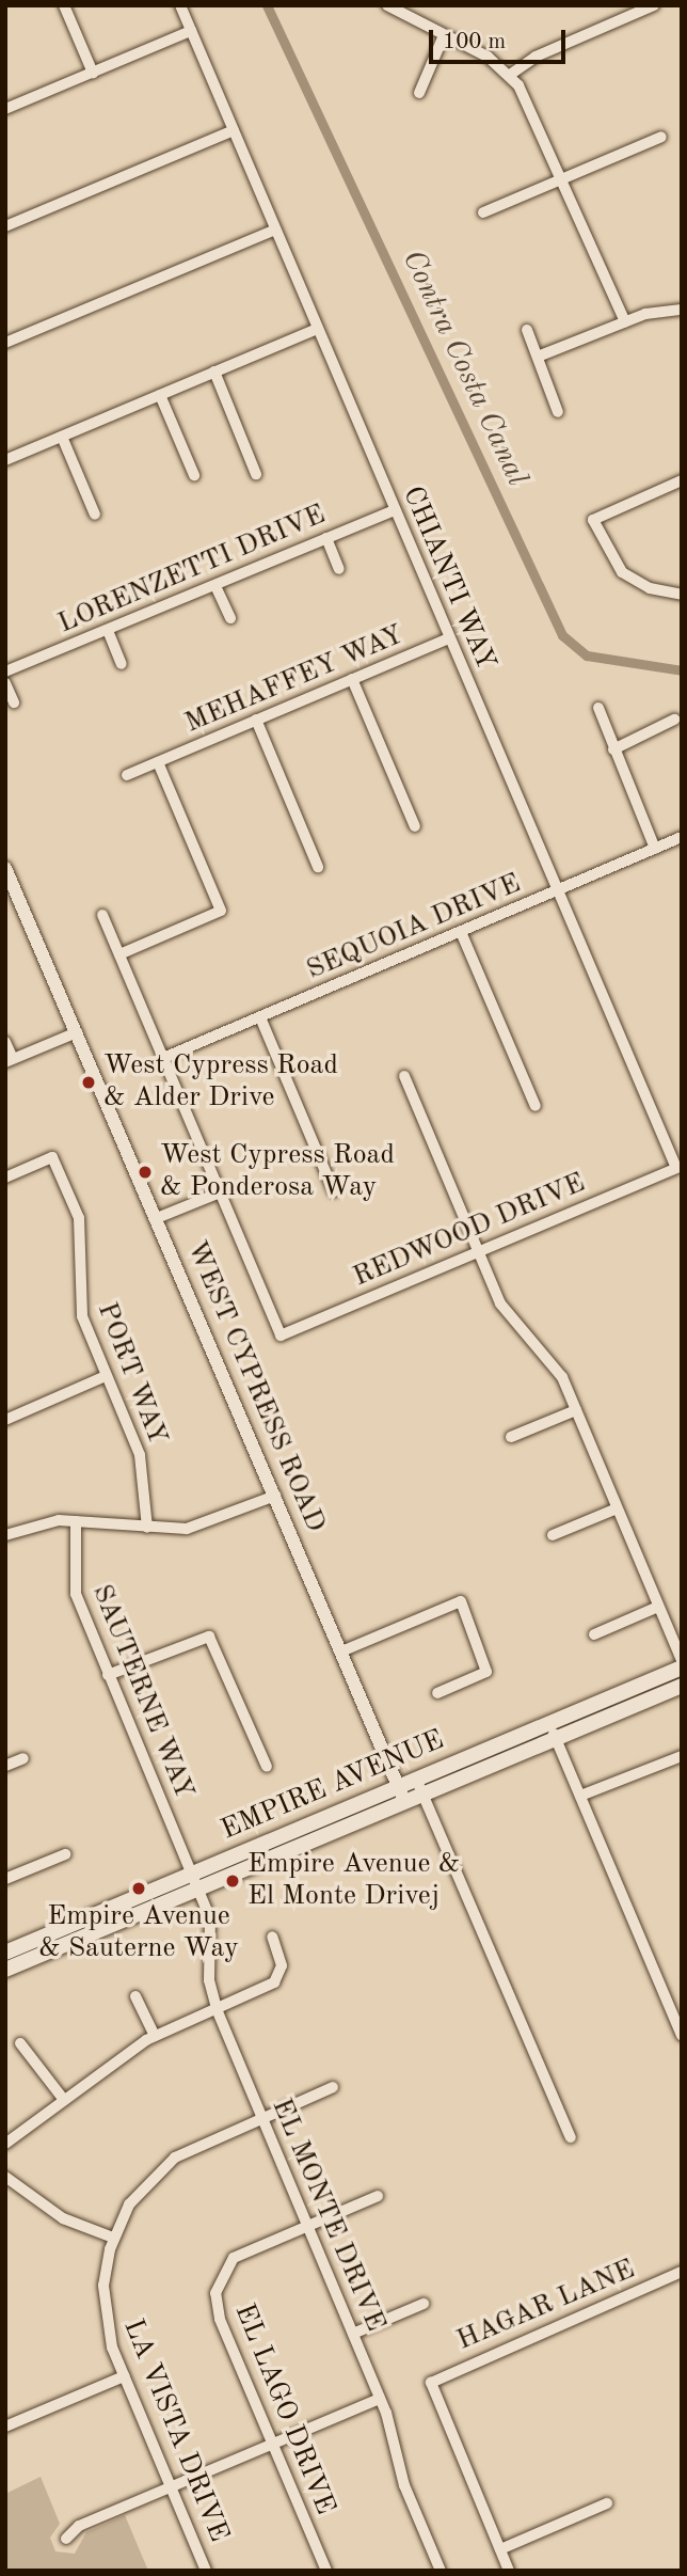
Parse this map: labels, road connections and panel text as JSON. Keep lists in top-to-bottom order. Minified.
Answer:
{"streets":{"main road":["EMPIRE AVENUE"],"street":["LORENZETTI DRIVE","CHIANTI WAY","MEHAFFEY WAY","SEQUOIA DRIVE","REDWOOD DRIVE","PORT WAY","WEST CYPRESS ROAD","SAUTERNE WAY","EL MONTE DRIVE","HAGAR LANE","EL LAGO DRIVE","LA VISTA DRIVE"]},"crossings":[["LORENZETTI DRIVE","CHIANTI WAY"],["CHIANTI WAY","MEHAFFEY WAY"],["CHIANTI WAY","SEQUOIA DRIVE"],["CHIANTI WAY","REDWOOD DRIVE"],["WEST CYPRESS ROAD","EMPIRE AVENUE"],["SAUTERNE WAY","EMPIRE AVENUE"],["SAUTERNE WAY","EL MONTE DRIVE"],["EMPIRE AVENUE","EL MONTE DRIVE"],["EL MONTE DRIVE","EL LAGO DRIVE"],["EL MONTE DRIVE","LA VISTA DRIVE"]],"water":["Contra Costa Canal"],"places":["West Cypress Road & Alder Drive","West Cypress Road & Ponderosa Way","Empire Avenue & El Monte Drivej","Empire Avenue & Sauterne Way"],"scale_bar":"100 m"}
